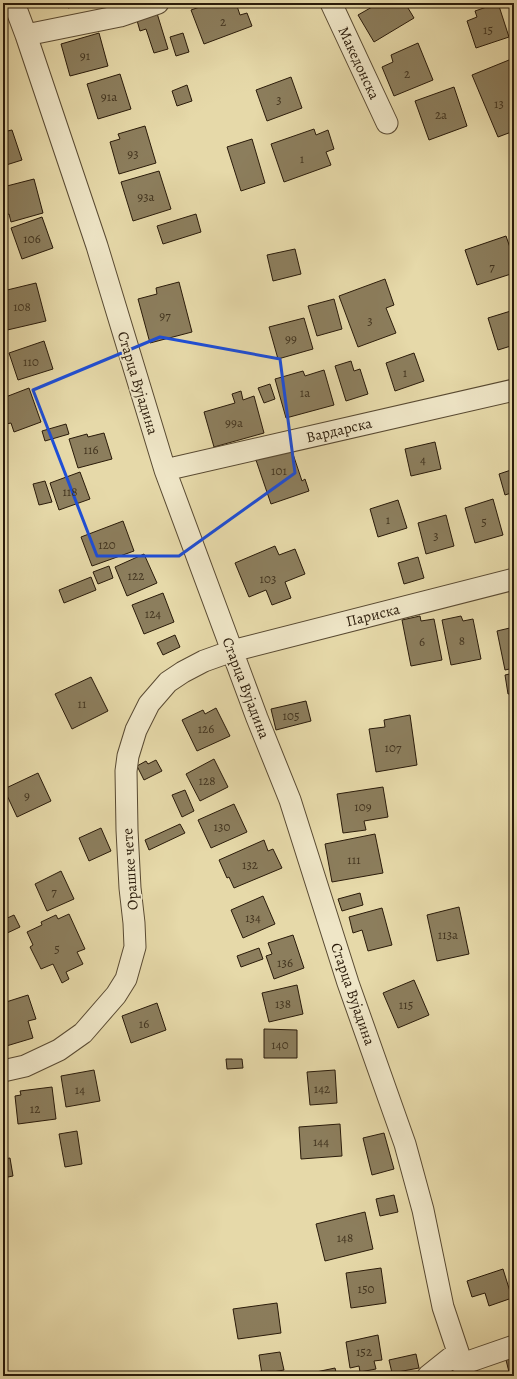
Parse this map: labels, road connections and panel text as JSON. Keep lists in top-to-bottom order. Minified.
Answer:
{"streets":{"street":["Македонска","Старца Вујадина","Вардарска","Париска","Орашке чете"]},"crossings":[["Старца Вујадина","Вардарска"],["Старца Вујадина","Париска"],["Старца Вујадина","Орашке чете"],["Париска","Орашке чете"]],"house_numbers":["2","15","91","2","91a","3","13","2a","93","1","93a","106","7","108","97","3","99","110","1","1a","99a","116","4","101","118","1","5","3","120","122","103","124","8","6","11","105","126","107","128","9","109","130","111","132","7","134","113a","5","136","138","115","16","140","142","14","12","144","148","150","152"]}
